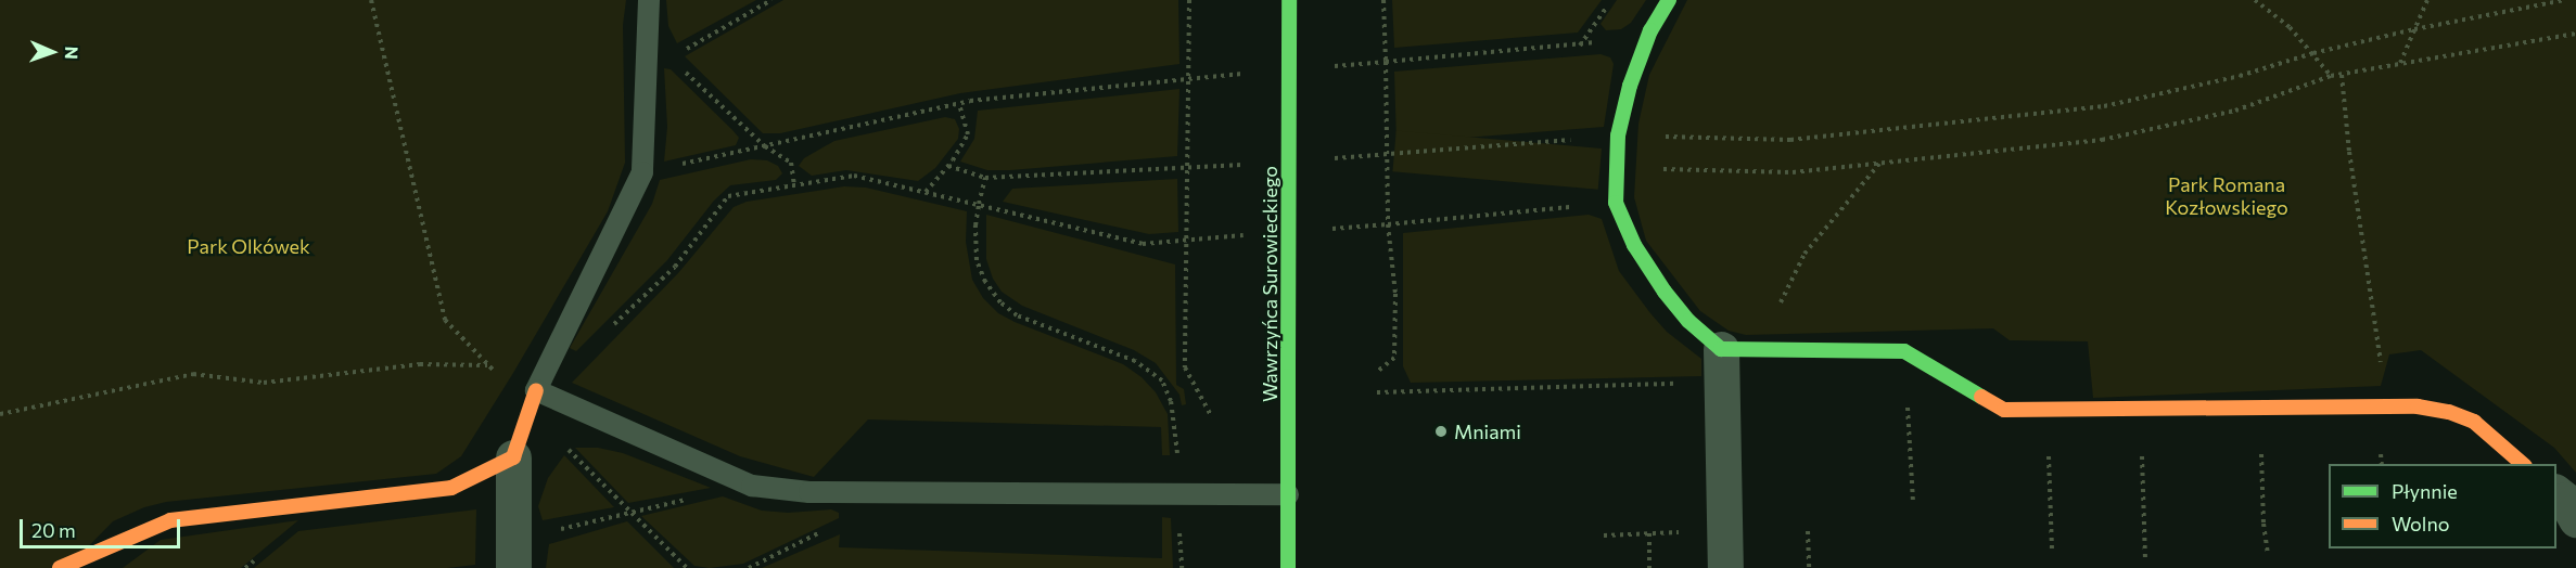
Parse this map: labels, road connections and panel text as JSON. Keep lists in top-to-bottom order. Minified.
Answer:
{"streets":{"street":["Wawrzyńca Surowieckiego"]},"parks":["Park Romana Kozłowskiego","Park Olkówek"],"places":["Mniami"],"legend":["Płynnie","Wolno"],"scale_bar":"20 m","north":"right"}
